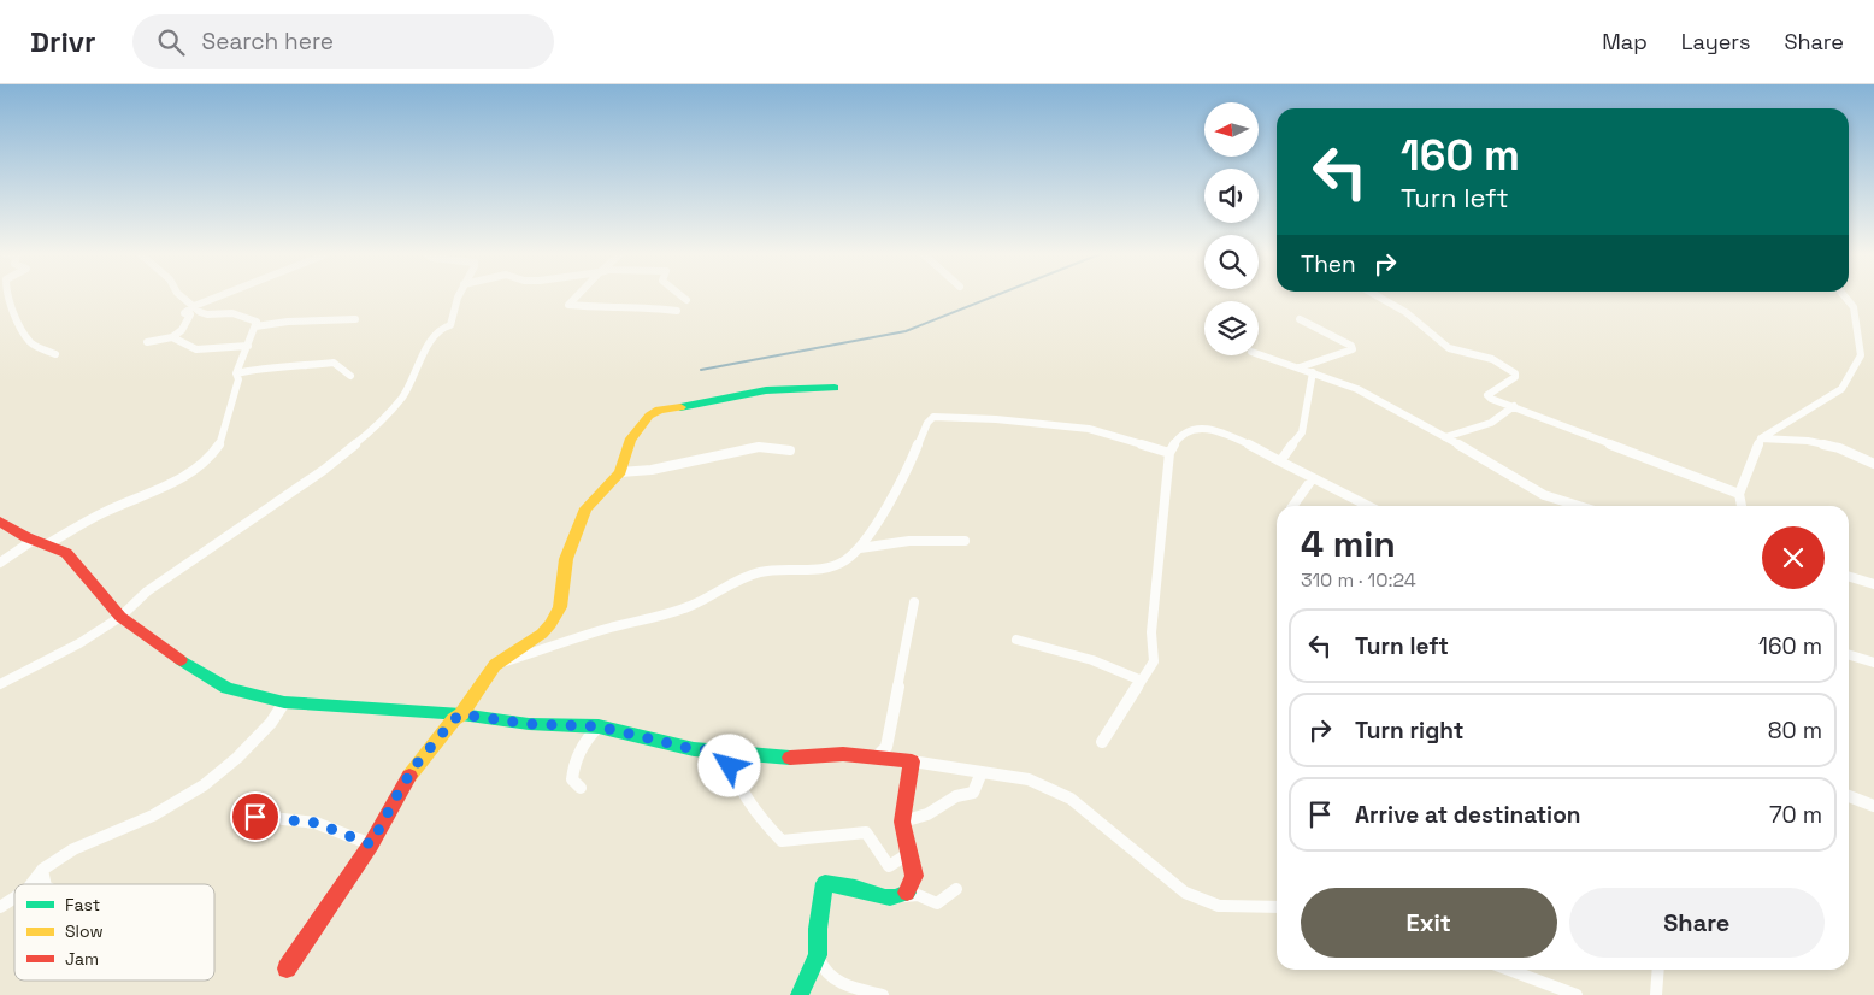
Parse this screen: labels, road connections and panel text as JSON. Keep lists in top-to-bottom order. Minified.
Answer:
{"legend":["Fast","Slow","Jam"],"north":"left","page":{"header":"Drivr","search":"Search here","nav":["Map","Layers","Share"],"turn":["160 m","Turn left"],"then":"Then","heading":["4 min","310 m · 10:24"],"list":[{"name":"Turn left","value":"160 m"},{"name":"Turn right","value":"80 m"},{"name":"Arrive at destination","value":"70 m"}],"buttons":["Exit","Share"]}}
